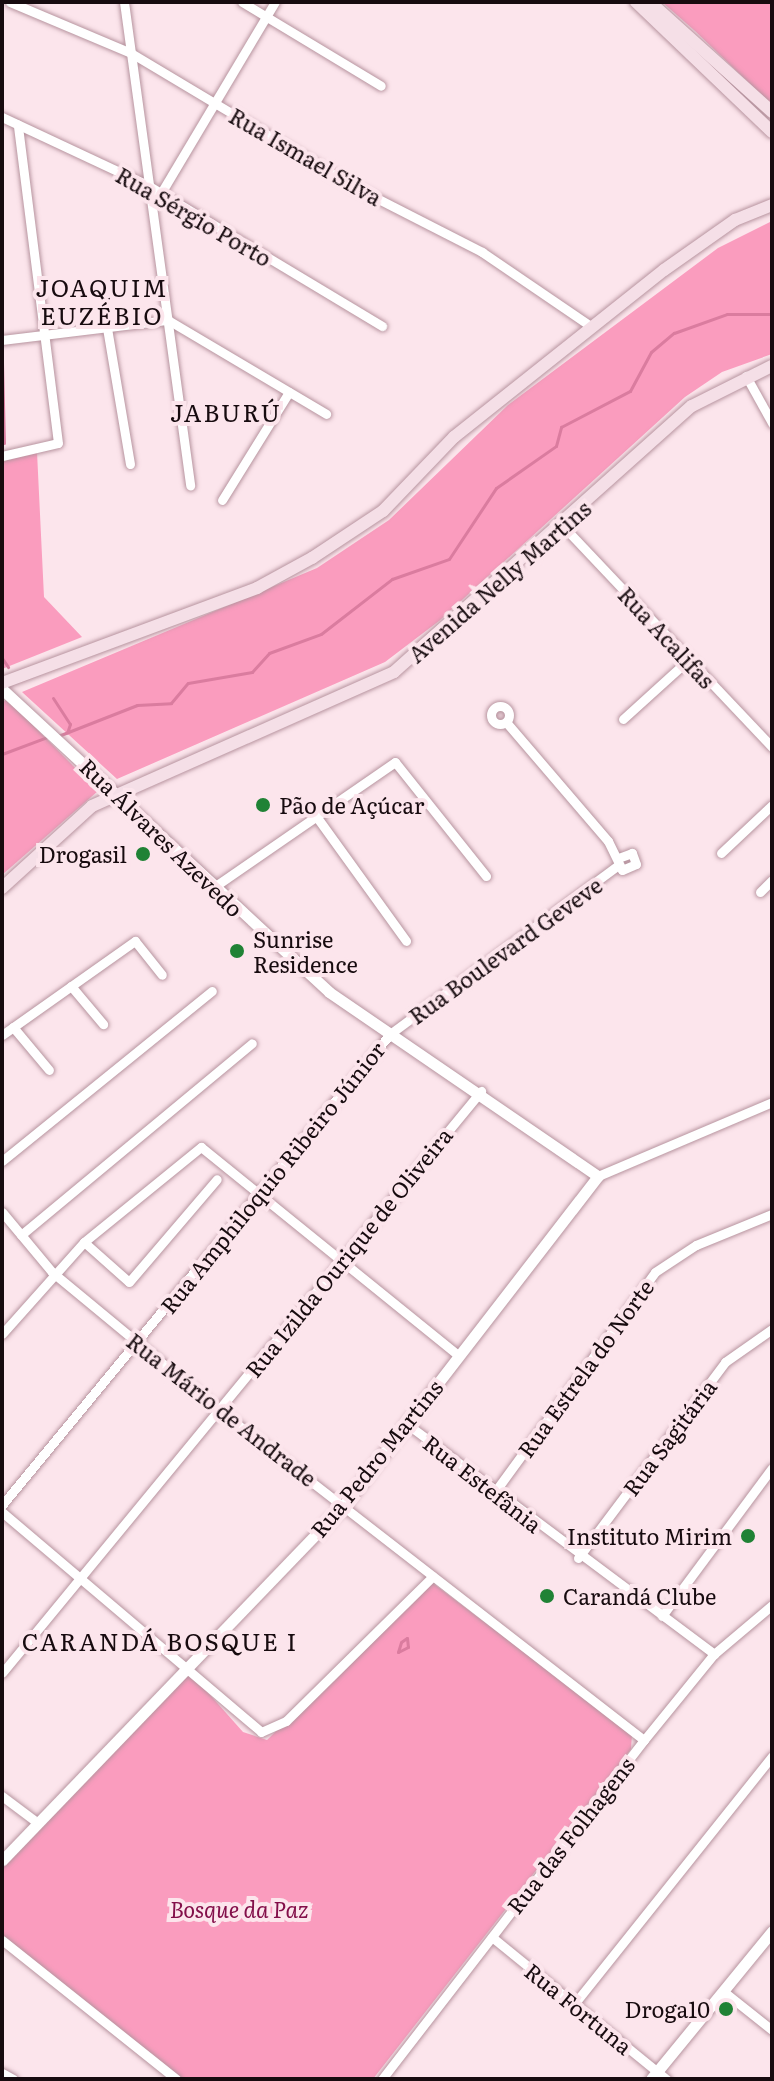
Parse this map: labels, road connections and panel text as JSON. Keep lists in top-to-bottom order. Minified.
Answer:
{"streets":{"main road":["Avenida Nelly Martins"],"street":["Rua Ismael Silva","Rua Sérgio Porto","Rua Acalifas","Rua Álvares Azevedo","Rua Boulevard Geveve","Rua Amphiloquio Ribeiro Júnior","Rua Izilda Ourique de Oliveira","Rua Estrela do Norte","Rua Mário de Andrade","Rua Sagitária","Rua Pedro Martins","Rua Estefânia","Rua das Folhagens","Rua Fortuna"]},"crossings":[["Avenida Nelly Martins","Rua Acalifas"],["Avenida Nelly Martins","Rua Álvares Azevedo"],["Rua Álvares Azevedo","Rua Boulevard Geveve"],["Rua Álvares Azevedo","Rua Amphiloquio Ribeiro Júnior"],["Rua Álvares Azevedo","Rua Izilda Ourique de Oliveira"],["Rua Álvares Azevedo","Rua Pedro Martins"],["Rua Boulevard Geveve","Rua Amphiloquio Ribeiro Júnior"],["Rua Amphiloquio Ribeiro Júnior","Rua Mário de Andrade"],["Rua Izilda Ourique de Oliveira","Rua Mário de Andrade"],["Rua Estrela do Norte","Rua Estefânia"],["Rua Mário de Andrade","Rua Pedro Martins"],["Rua Mário de Andrade","Rua das Folhagens"],["Rua Sagitária","Rua Estefânia"],["Rua Pedro Martins","Rua Estefânia"],["Rua Estefânia","Rua das Folhagens"],["Rua das Folhagens","Rua Fortuna"]],"districts":["JOAQUIM EUZÉBIO","JABURÚ","CARANDÁ BOSQUE I"],"parks":["Bosque da Paz"],"places":["Pão de Açúcar","Drogasil","Sunrise Residence","Instituto Mirim","Carandá Clube","Droga10"]}
